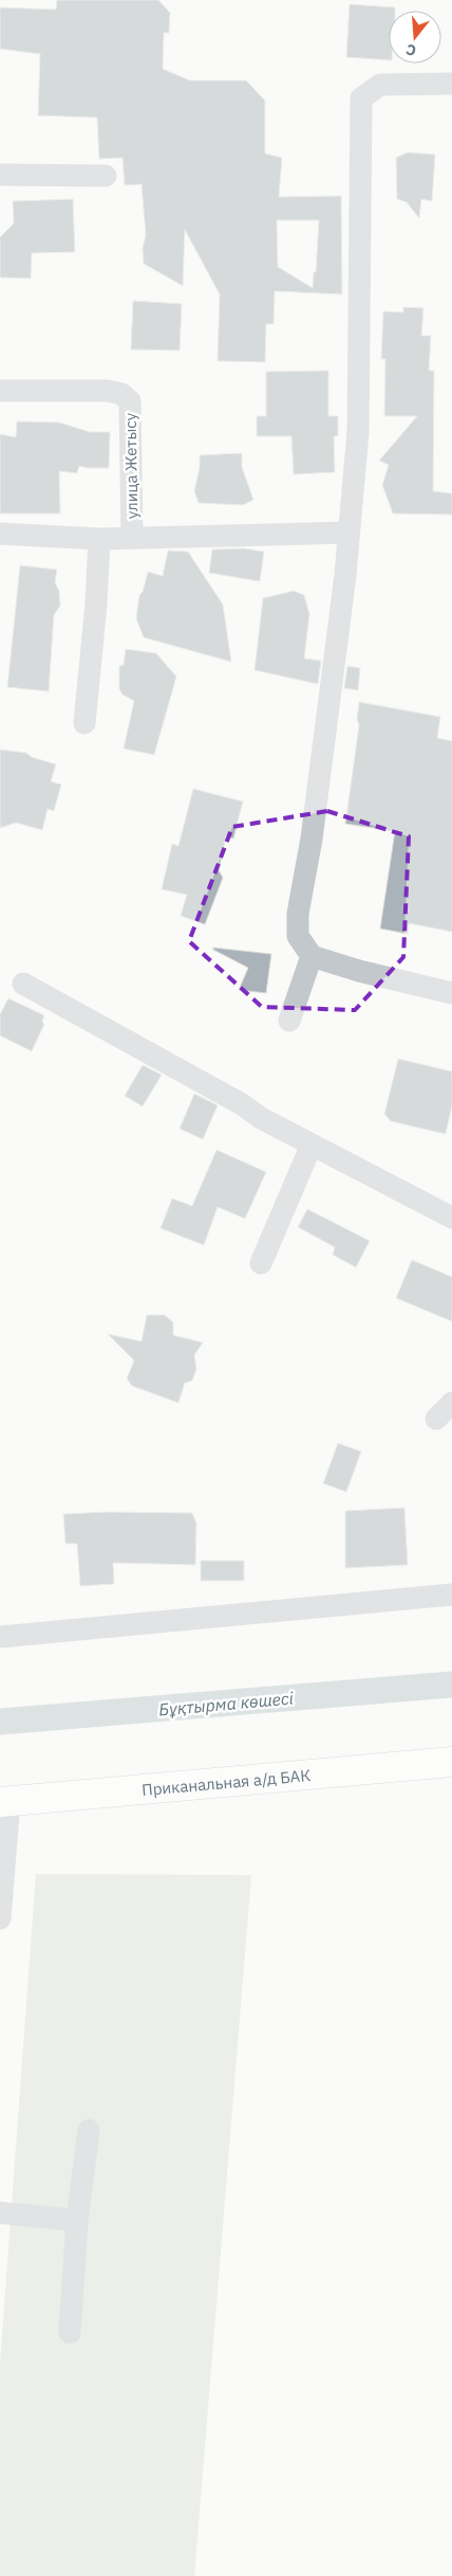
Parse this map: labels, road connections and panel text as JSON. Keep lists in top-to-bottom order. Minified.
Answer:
{"streets":{"main road":["Приканальная а/д БАК"],"street":["улица Жетысу"]},"water":["Бұқтырма көшесі"],"north":"bottom"}
